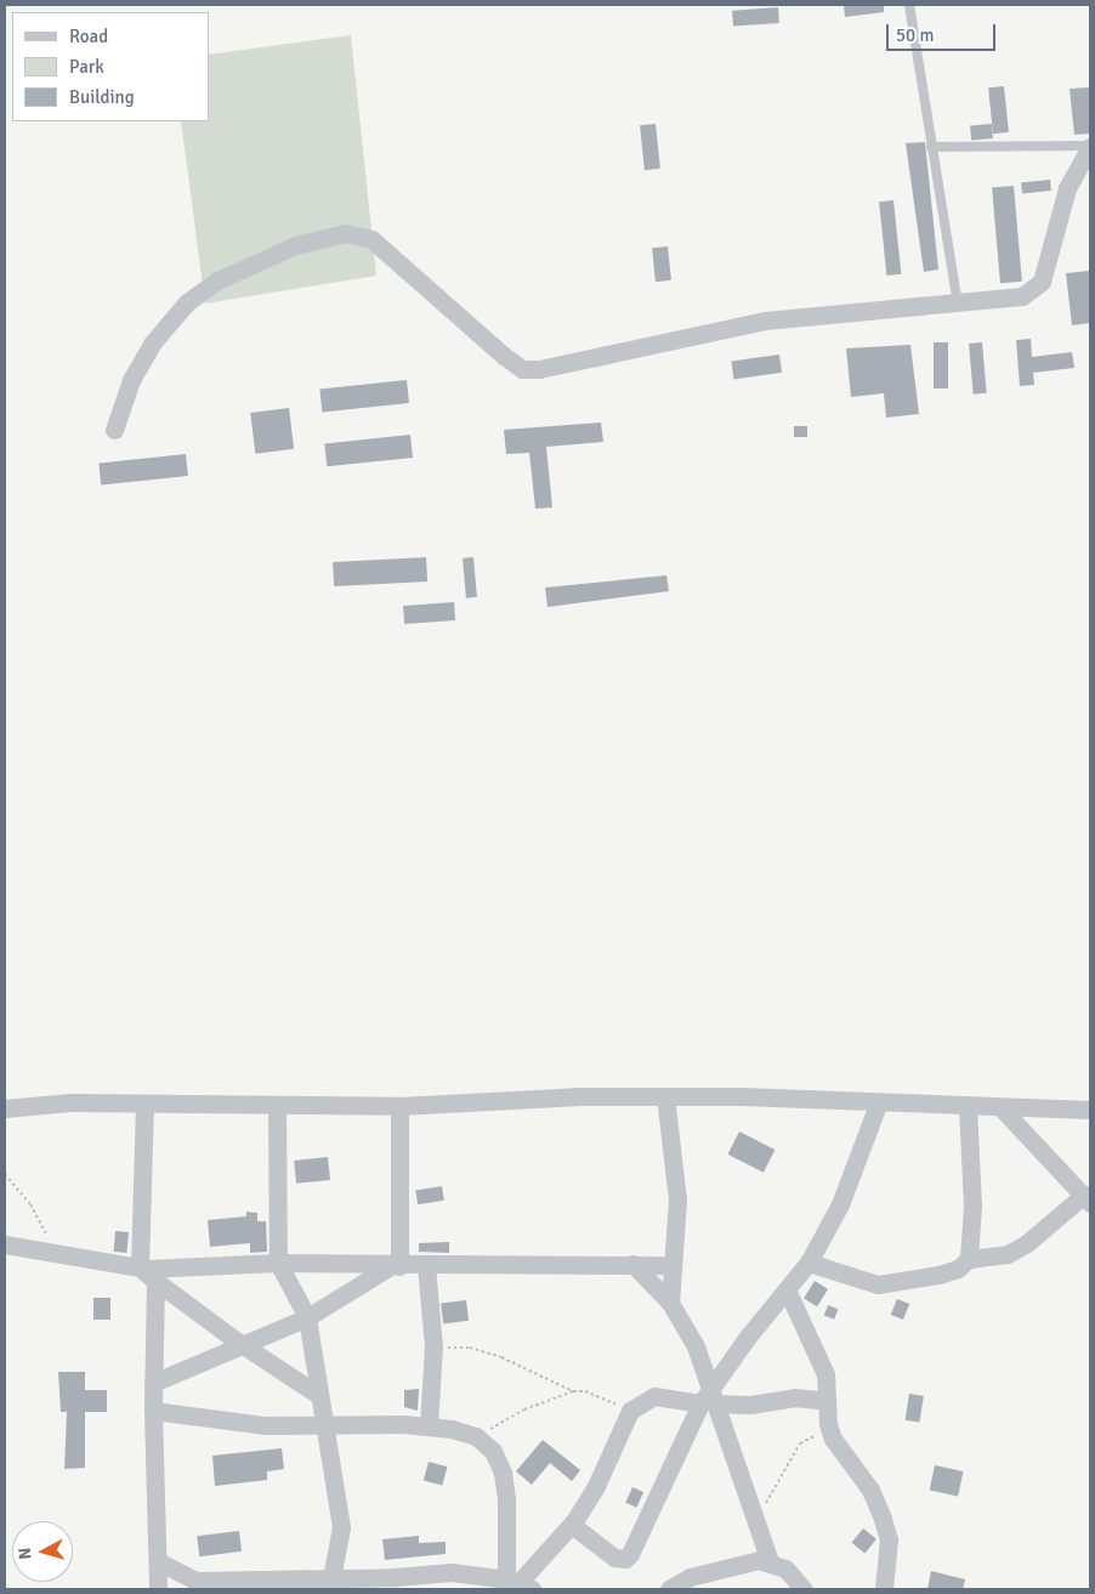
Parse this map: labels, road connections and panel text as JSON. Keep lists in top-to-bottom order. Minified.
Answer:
{"legend":["Road","Park","Building"],"scale_bar":"50 m","north":"left"}
